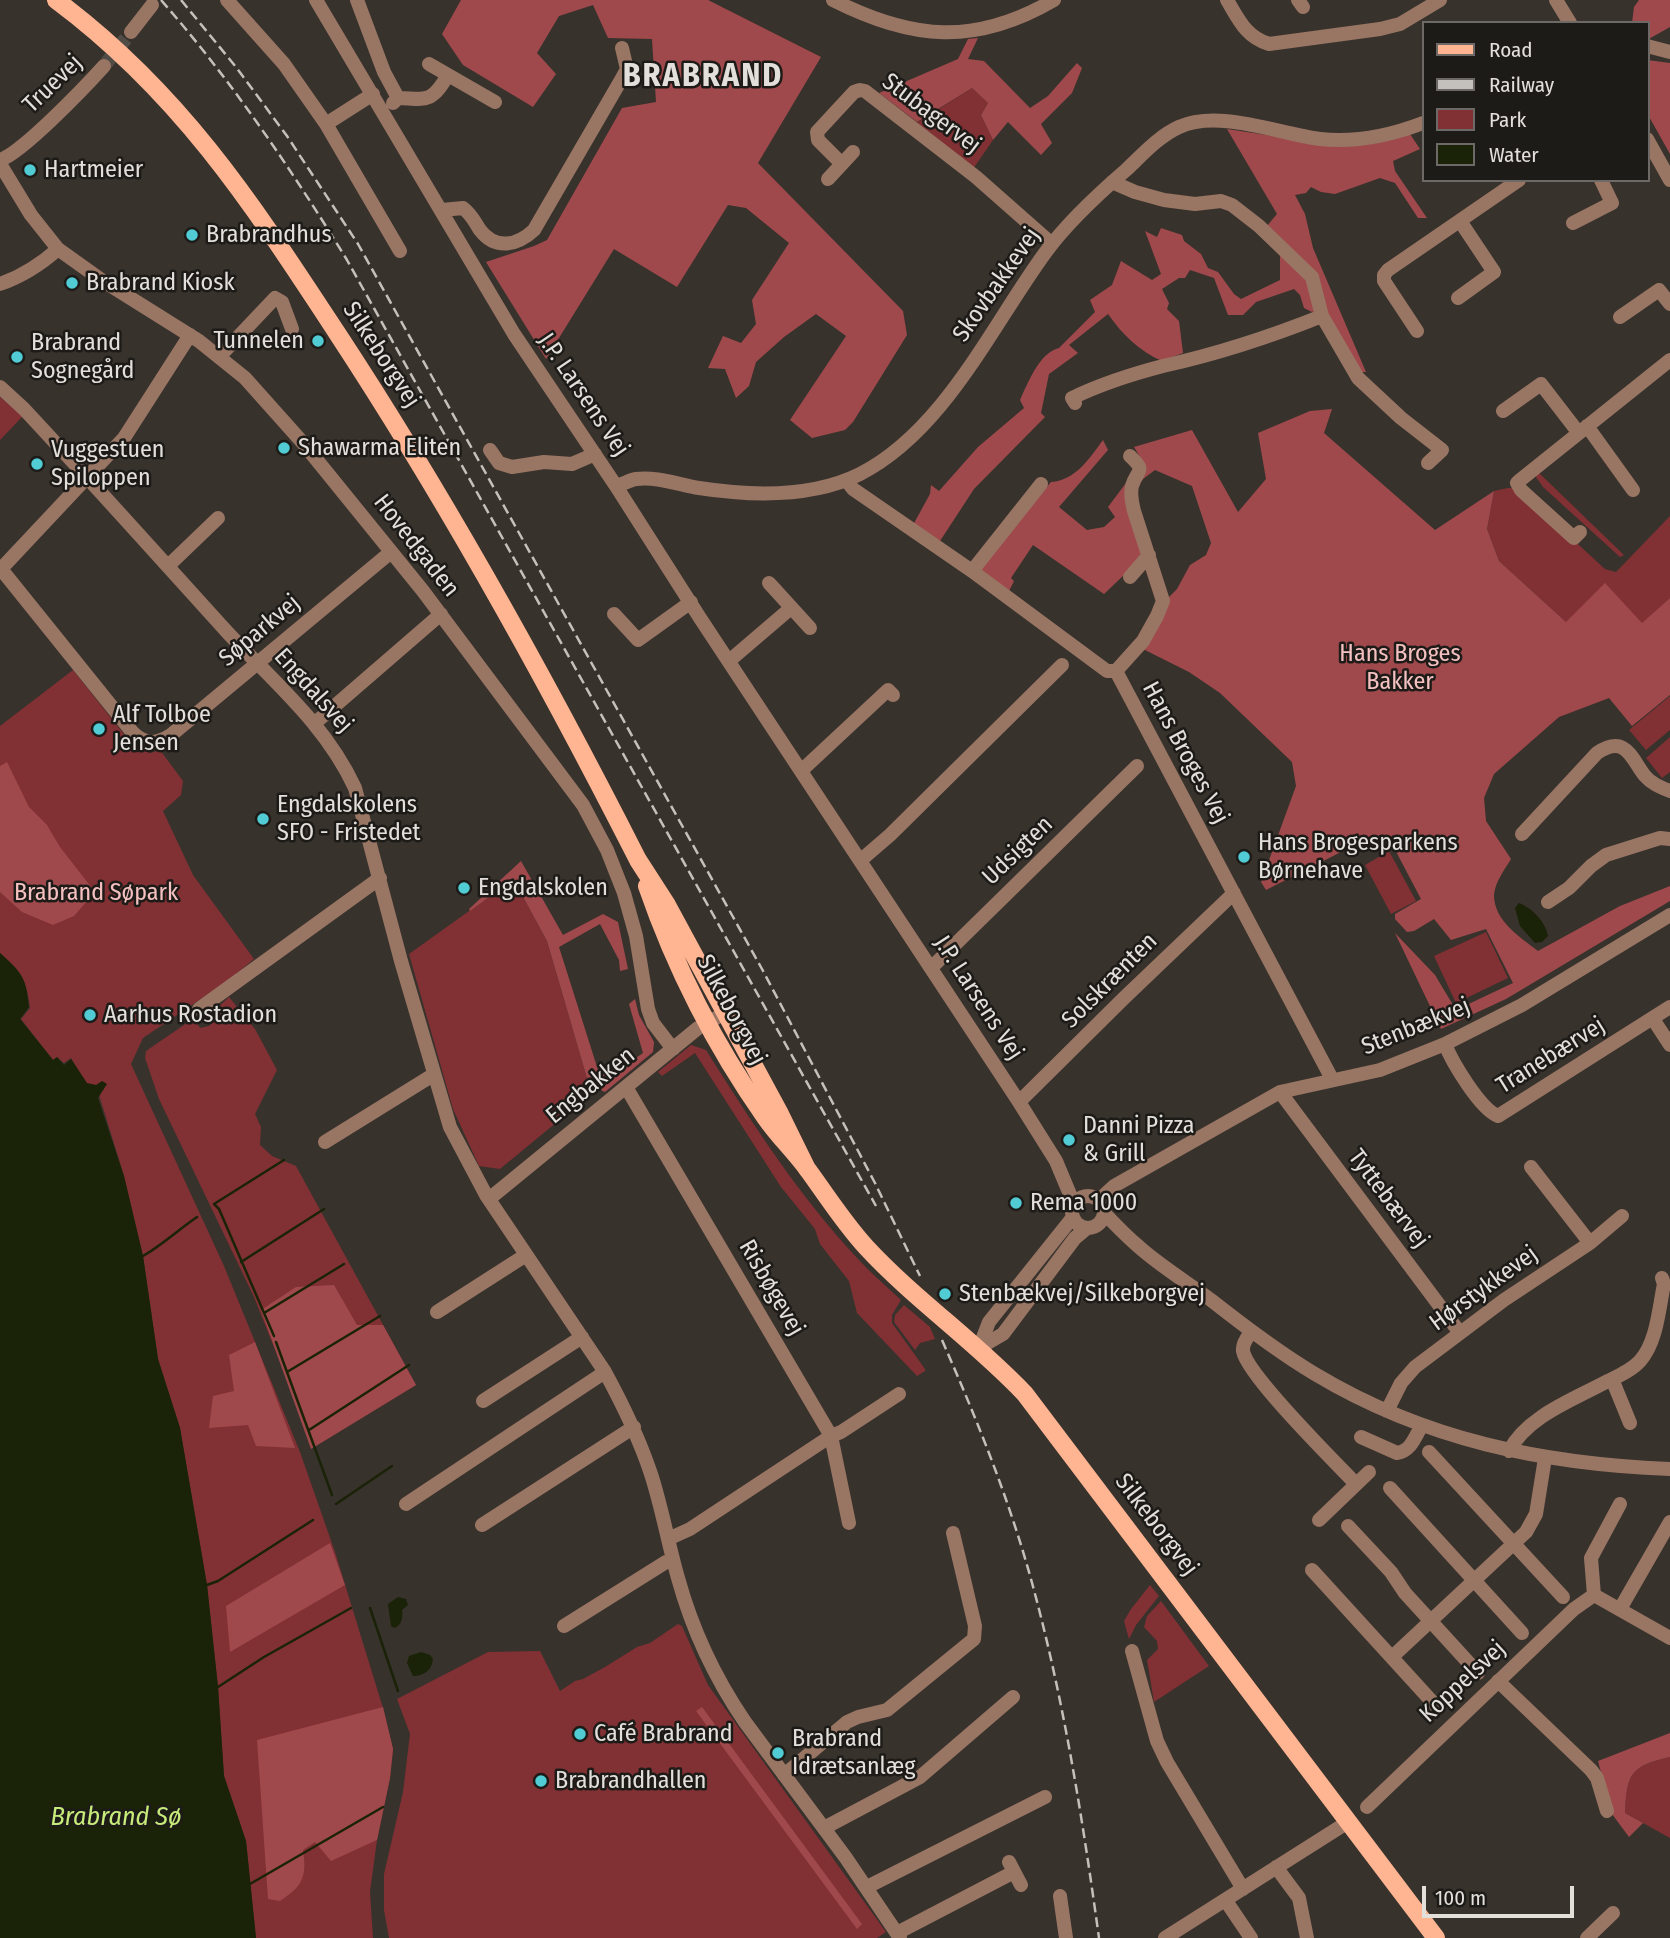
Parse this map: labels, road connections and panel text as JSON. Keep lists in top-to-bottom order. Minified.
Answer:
{"streets":{"main road":["Silkeborgvej"],"street":["Truevej","Stubagervej","Skovbakkevej","J.P. Larsens Vej","Hovedgaden","Søparkvej","Engdalsvej","Hans Broges Vej","Udsigten","Solskrænten","Stenbækvej","Tranebærvej","Engbakken","Tyttebærvej","Risbøgevej","Hørstykkevej","Koppelsvej"]},"crossings":[["Truevej","Hovedgaden"],["Stubagervej","Skovbakkevej"],["Skovbakkevej","J.P. Larsens Vej"],["Skovbakkevej","Hans Broges Vej"],["Silkeborgvej","Stenbækvej"],["Silkeborgvej","Engbakken"],["J.P. Larsens Vej","Udsigten"],["J.P. Larsens Vej","Solskrænten"],["J.P. Larsens Vej","Stenbækvej"],["Hovedgaden","Søparkvej"],["Hovedgaden","Engbakken"],["Søparkvej","Engdalsvej"],["Engdalsvej","Engbakken"],["Hans Broges Vej","Solskrænten"],["Hans Broges Vej","Stenbækvej"],["Stenbækvej","Tranebærvej"],["Stenbækvej","Tyttebærvej"],["Engbakken","Risbøgevej"],["Tyttebærvej","Hørstykkevej"]],"districts":["BRABRAND"],"water":["Brabrand Sø"],"parks":["Hans Broges Bakker","Brabrand Søpark"],"places":["Hartmeier","Brabrandhus","Brabrand Kiosk","Tunnelen","Brabrand Sognegård","Shawarma Eliten","Vuggestuen Spiloppen","Alf Tolboe Jensen","Engdalskolens SFO - Fristedet","Hans Brogesparkens Børnehave","Engdalskolen","Aarhus Rostadion","Danni Pizza & Grill","Rema 1000","Stenbækvej/Silkeborgvej","Café Brabrand","Brabrand Idrætsanlæg","Brabrandhallen"],"legend":["Road","Railway","Park","Water"],"scale_bar":"100 m"}
